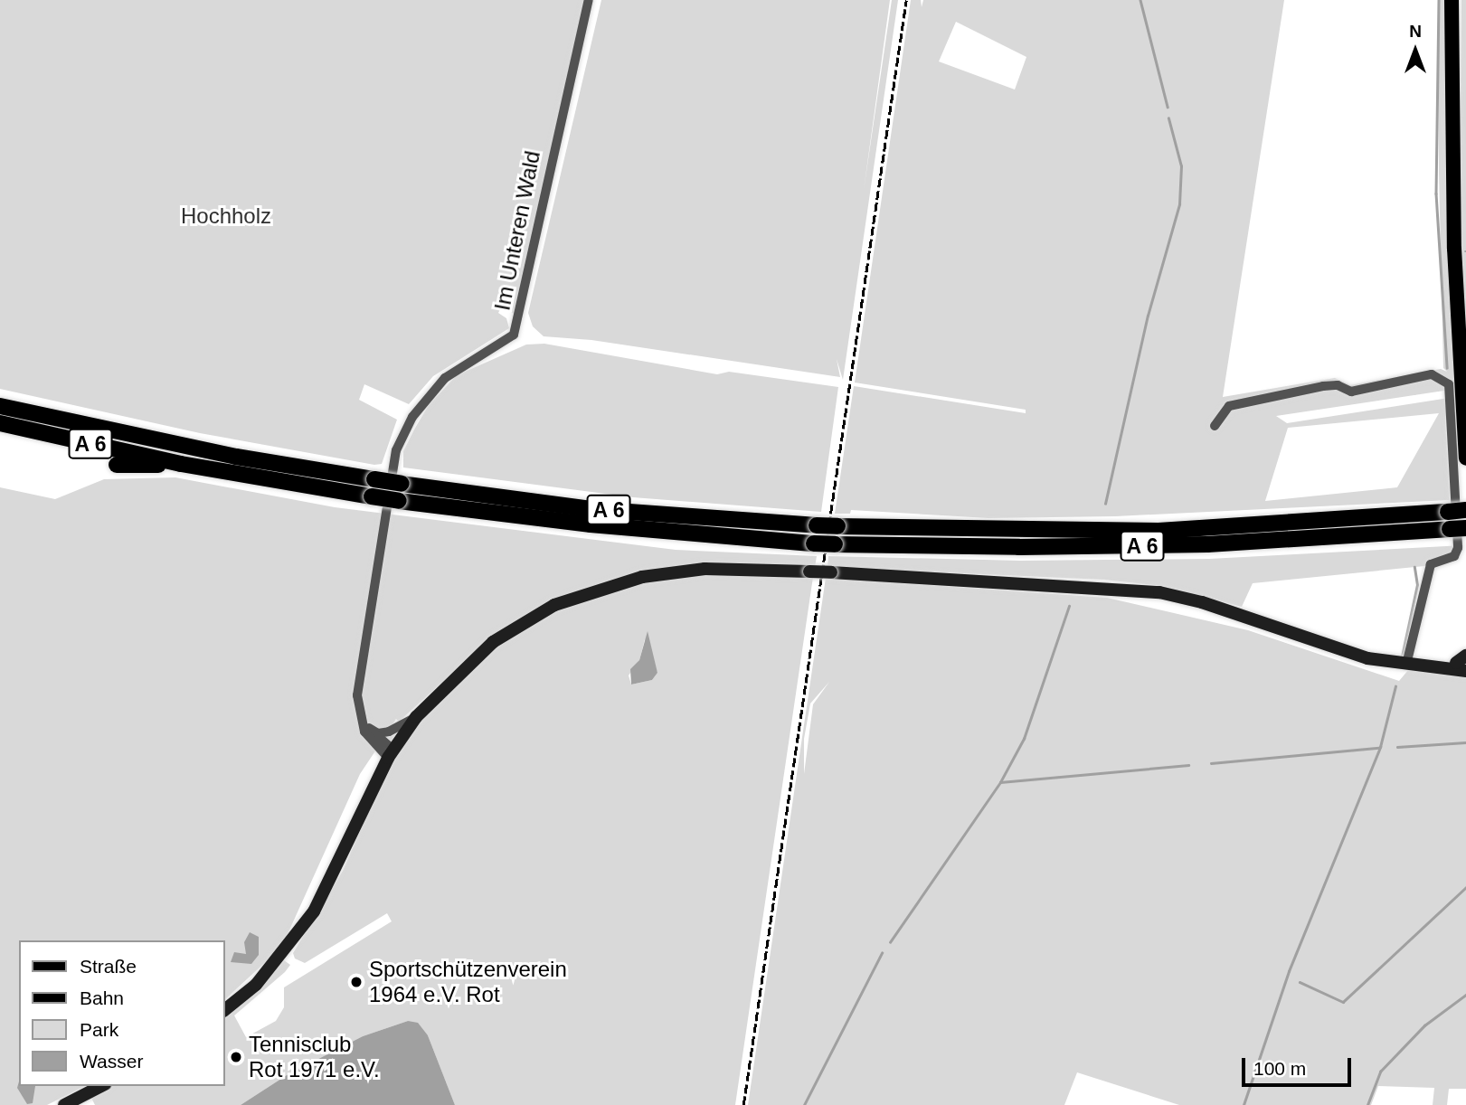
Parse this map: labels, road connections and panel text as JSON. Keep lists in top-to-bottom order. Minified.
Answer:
{"streets":{"highway":["A 6"],"street":["Im Unteren Wald"]},"parks":["Hochholz"],"places":["Sportschützenverein 1964 e.V. Rot","Tennisclub Rot 1971 e.V."],"legend":["Straße","Bahn","Park","Wasser"],"scale_bar":"100 m","north":"top"}
